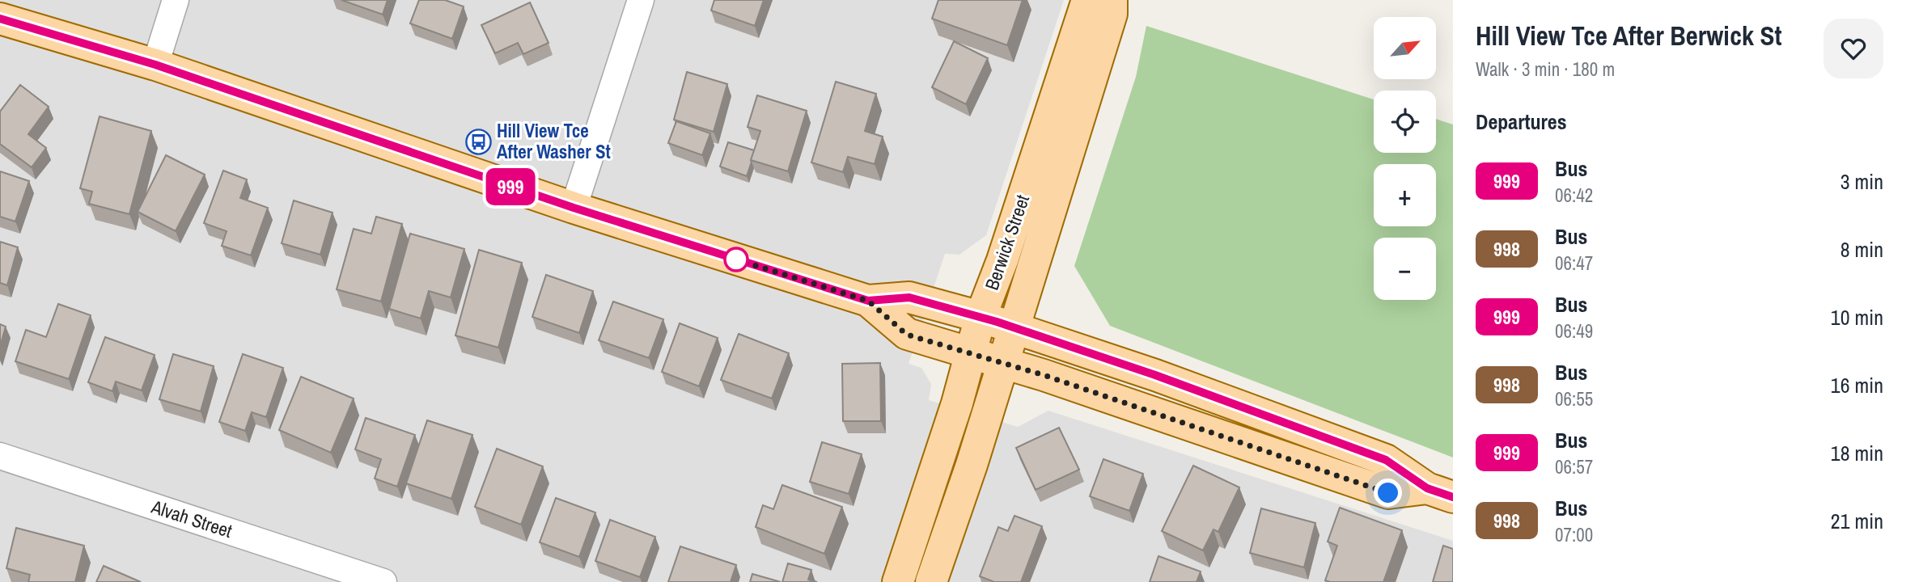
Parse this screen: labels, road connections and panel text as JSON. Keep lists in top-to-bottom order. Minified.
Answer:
{"streets":{"main road":["Berwick Street"],"street":["Alvah Street"]},"places":{"bus stop":["Hill View Tce After Washer St"]},"lines":["bus line 999"],"north":"top right","page":{"on_map":"999","heading":[["Hill View Tce After Berwick St","Walk · 3 min · 180 m"],"Departures"],"map_buttons":["+","−"],"list":[{"mark":"999","name":"Bus","note":"06:42","value":"3 min"},{"mark":"998","name":"Bus","note":"06:47","value":"8 min"},{"mark":"999","name":"Bus","note":"06:49","value":"10 min"},{"mark":"998","name":"Bus","note":"06:55","value":"16 min"},{"mark":"999","name":"Bus","note":"06:57","value":"18 min"},{"mark":"998","name":"Bus","note":"07:00","value":"21 min"}]}}
